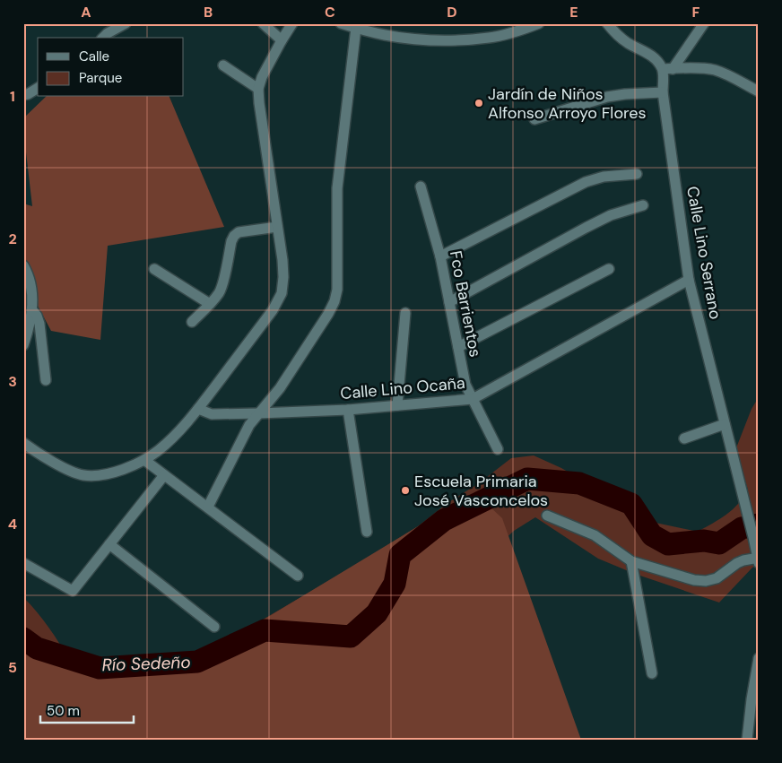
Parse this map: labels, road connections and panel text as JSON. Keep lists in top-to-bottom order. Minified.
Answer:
{"streets":{"street":["Calle Lino Serrano","Fco Barrientos","Calle Lino Ocaña"]},"crossings":[["Calle Lino Serrano","Calle Lino Ocaña"],["Fco Barrientos","Calle Lino Ocaña"]],"water":["Río Sedeño"],"places":["Jardín de Niños Alfonso Arroyo Flores","Escuela Primaria José Vasconcelos"],"legend":["Calle","Parque"],"scale_bar":"50 m","grid":{"columns":["A","B","C","D","E","F"],"rows":["1","2","3","4","5"]}}
